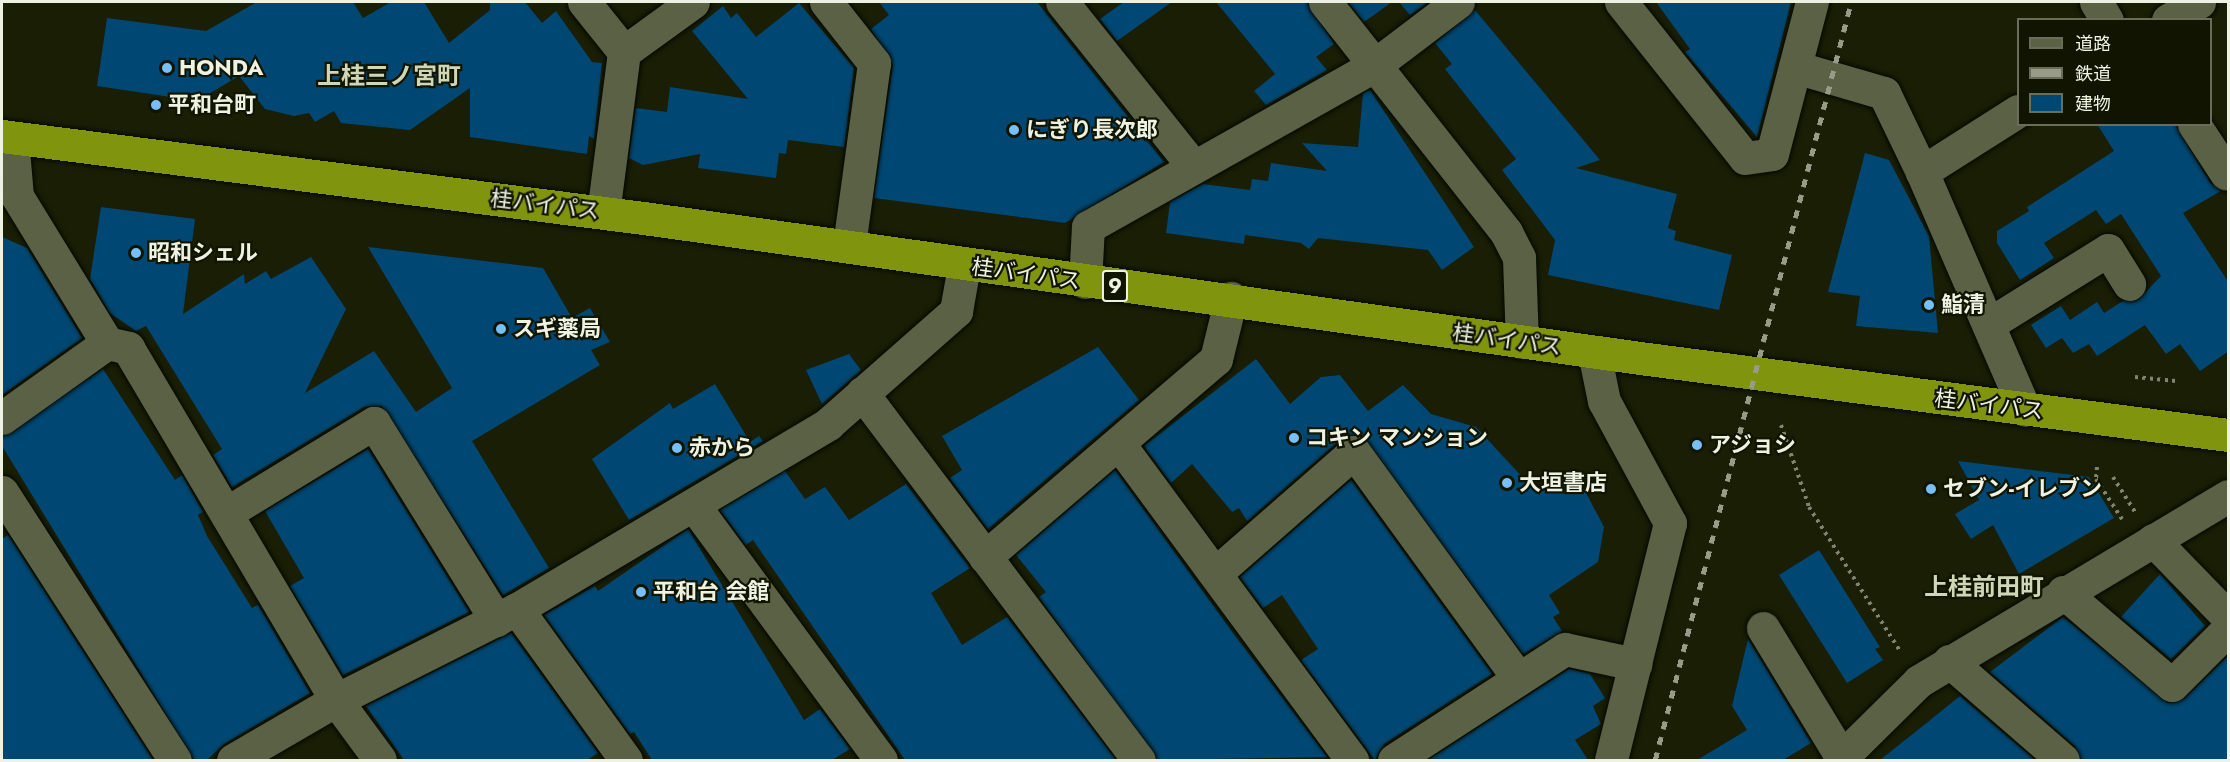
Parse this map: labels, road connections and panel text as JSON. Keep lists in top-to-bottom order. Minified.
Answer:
{"streets":{"highway":["桂バイパス","9"]},"districts":["上桂三ノ宮町","上桂前田町"],"places":["HONDA","平和台町","にぎり長次郎","昭和シェル","鮨清","スギ薬局","コキン マンション","アジョシ","赤から","大垣書店","セブン-イレブン","平和台 会館"],"legend":["道路","鉄道","建物"]}
